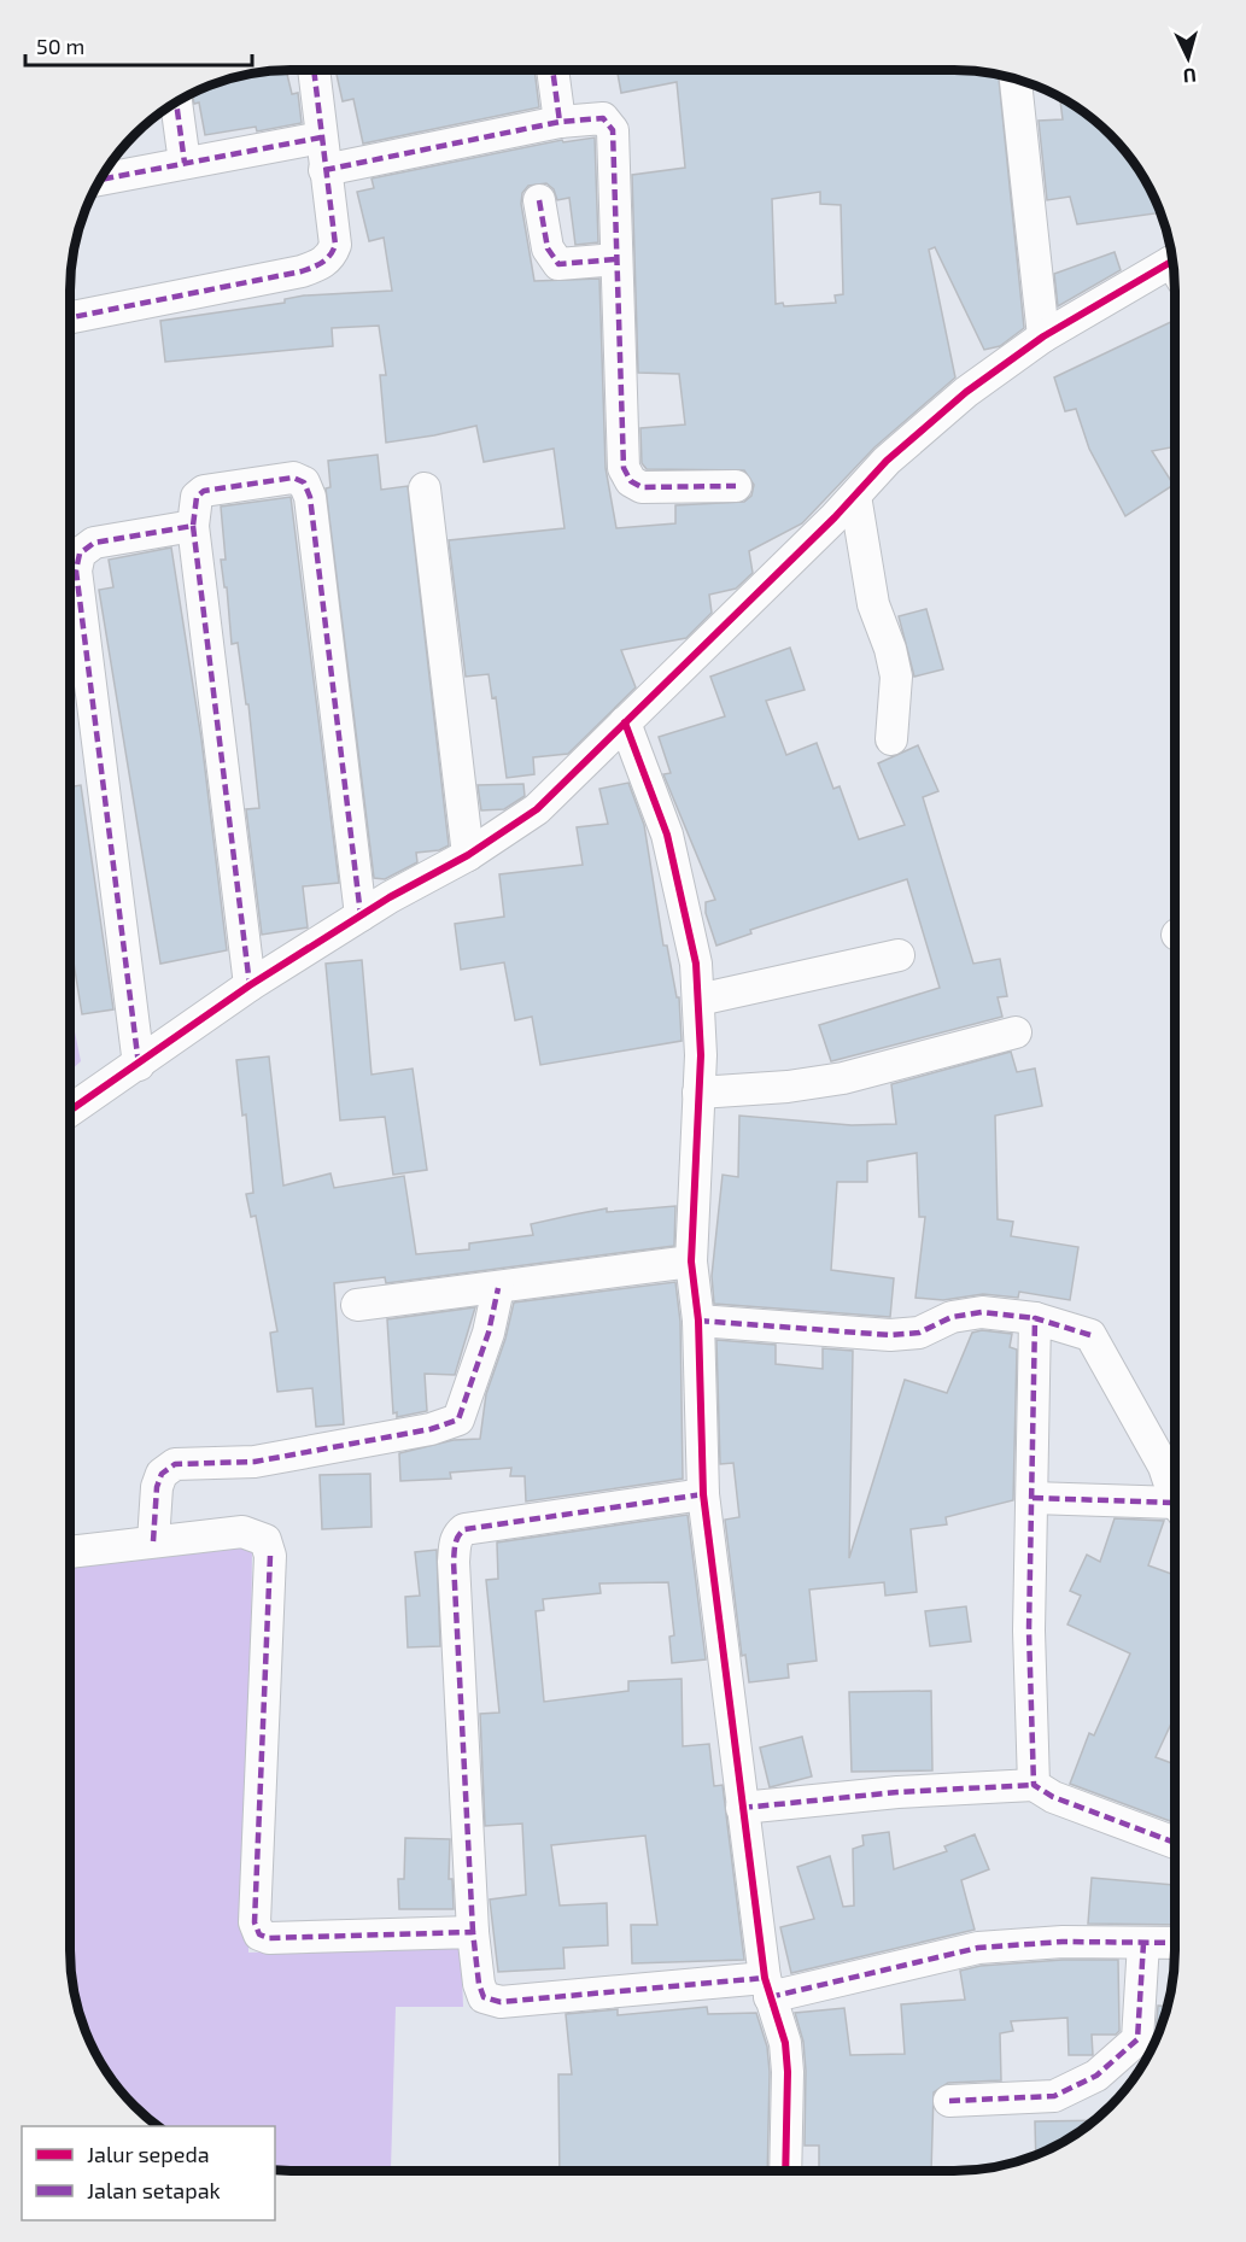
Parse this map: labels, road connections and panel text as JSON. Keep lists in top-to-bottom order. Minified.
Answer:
{"legend":["Jalur sepeda","Jalan setapak"],"scale_bar":"50 m","north":"bottom"}
